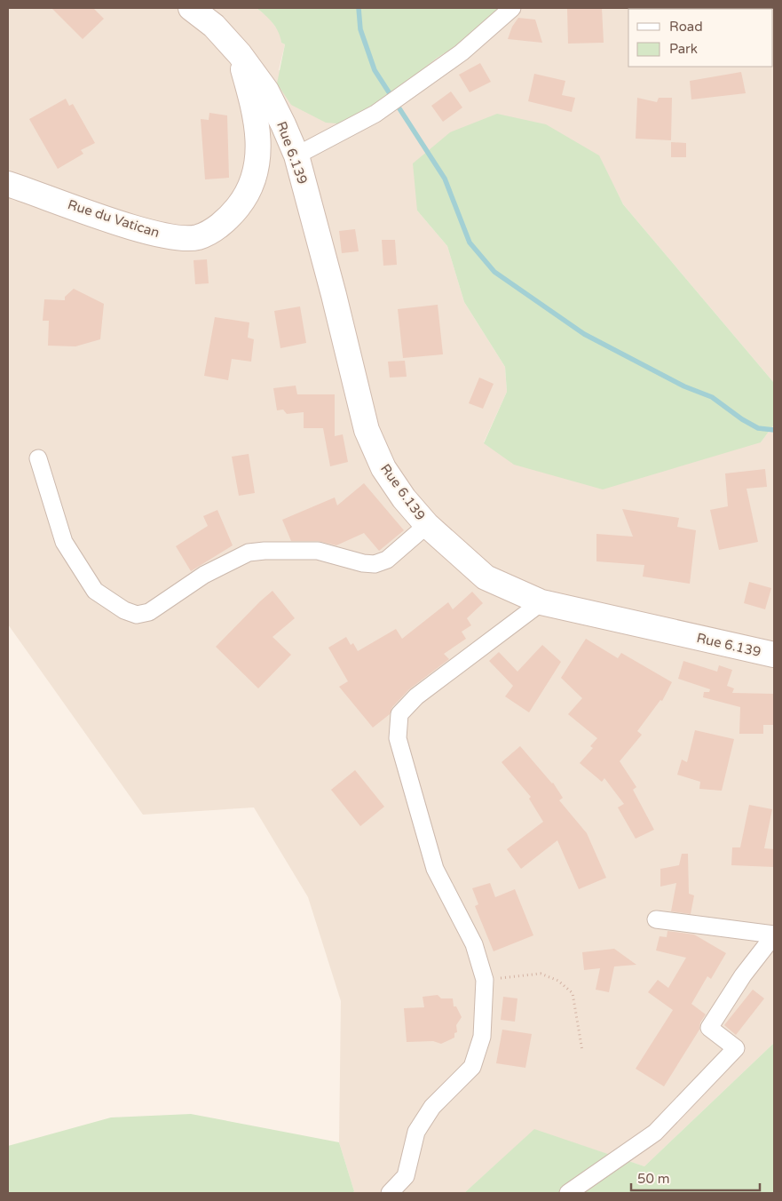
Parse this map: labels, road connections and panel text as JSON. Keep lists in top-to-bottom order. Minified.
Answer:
{"streets":{"street":["Rue 6.139","Rue du Vatican"]},"crossings":[["Rue 6.139","Rue du Vatican"]],"legend":["Road","Park"],"scale_bar":"50 m"}
